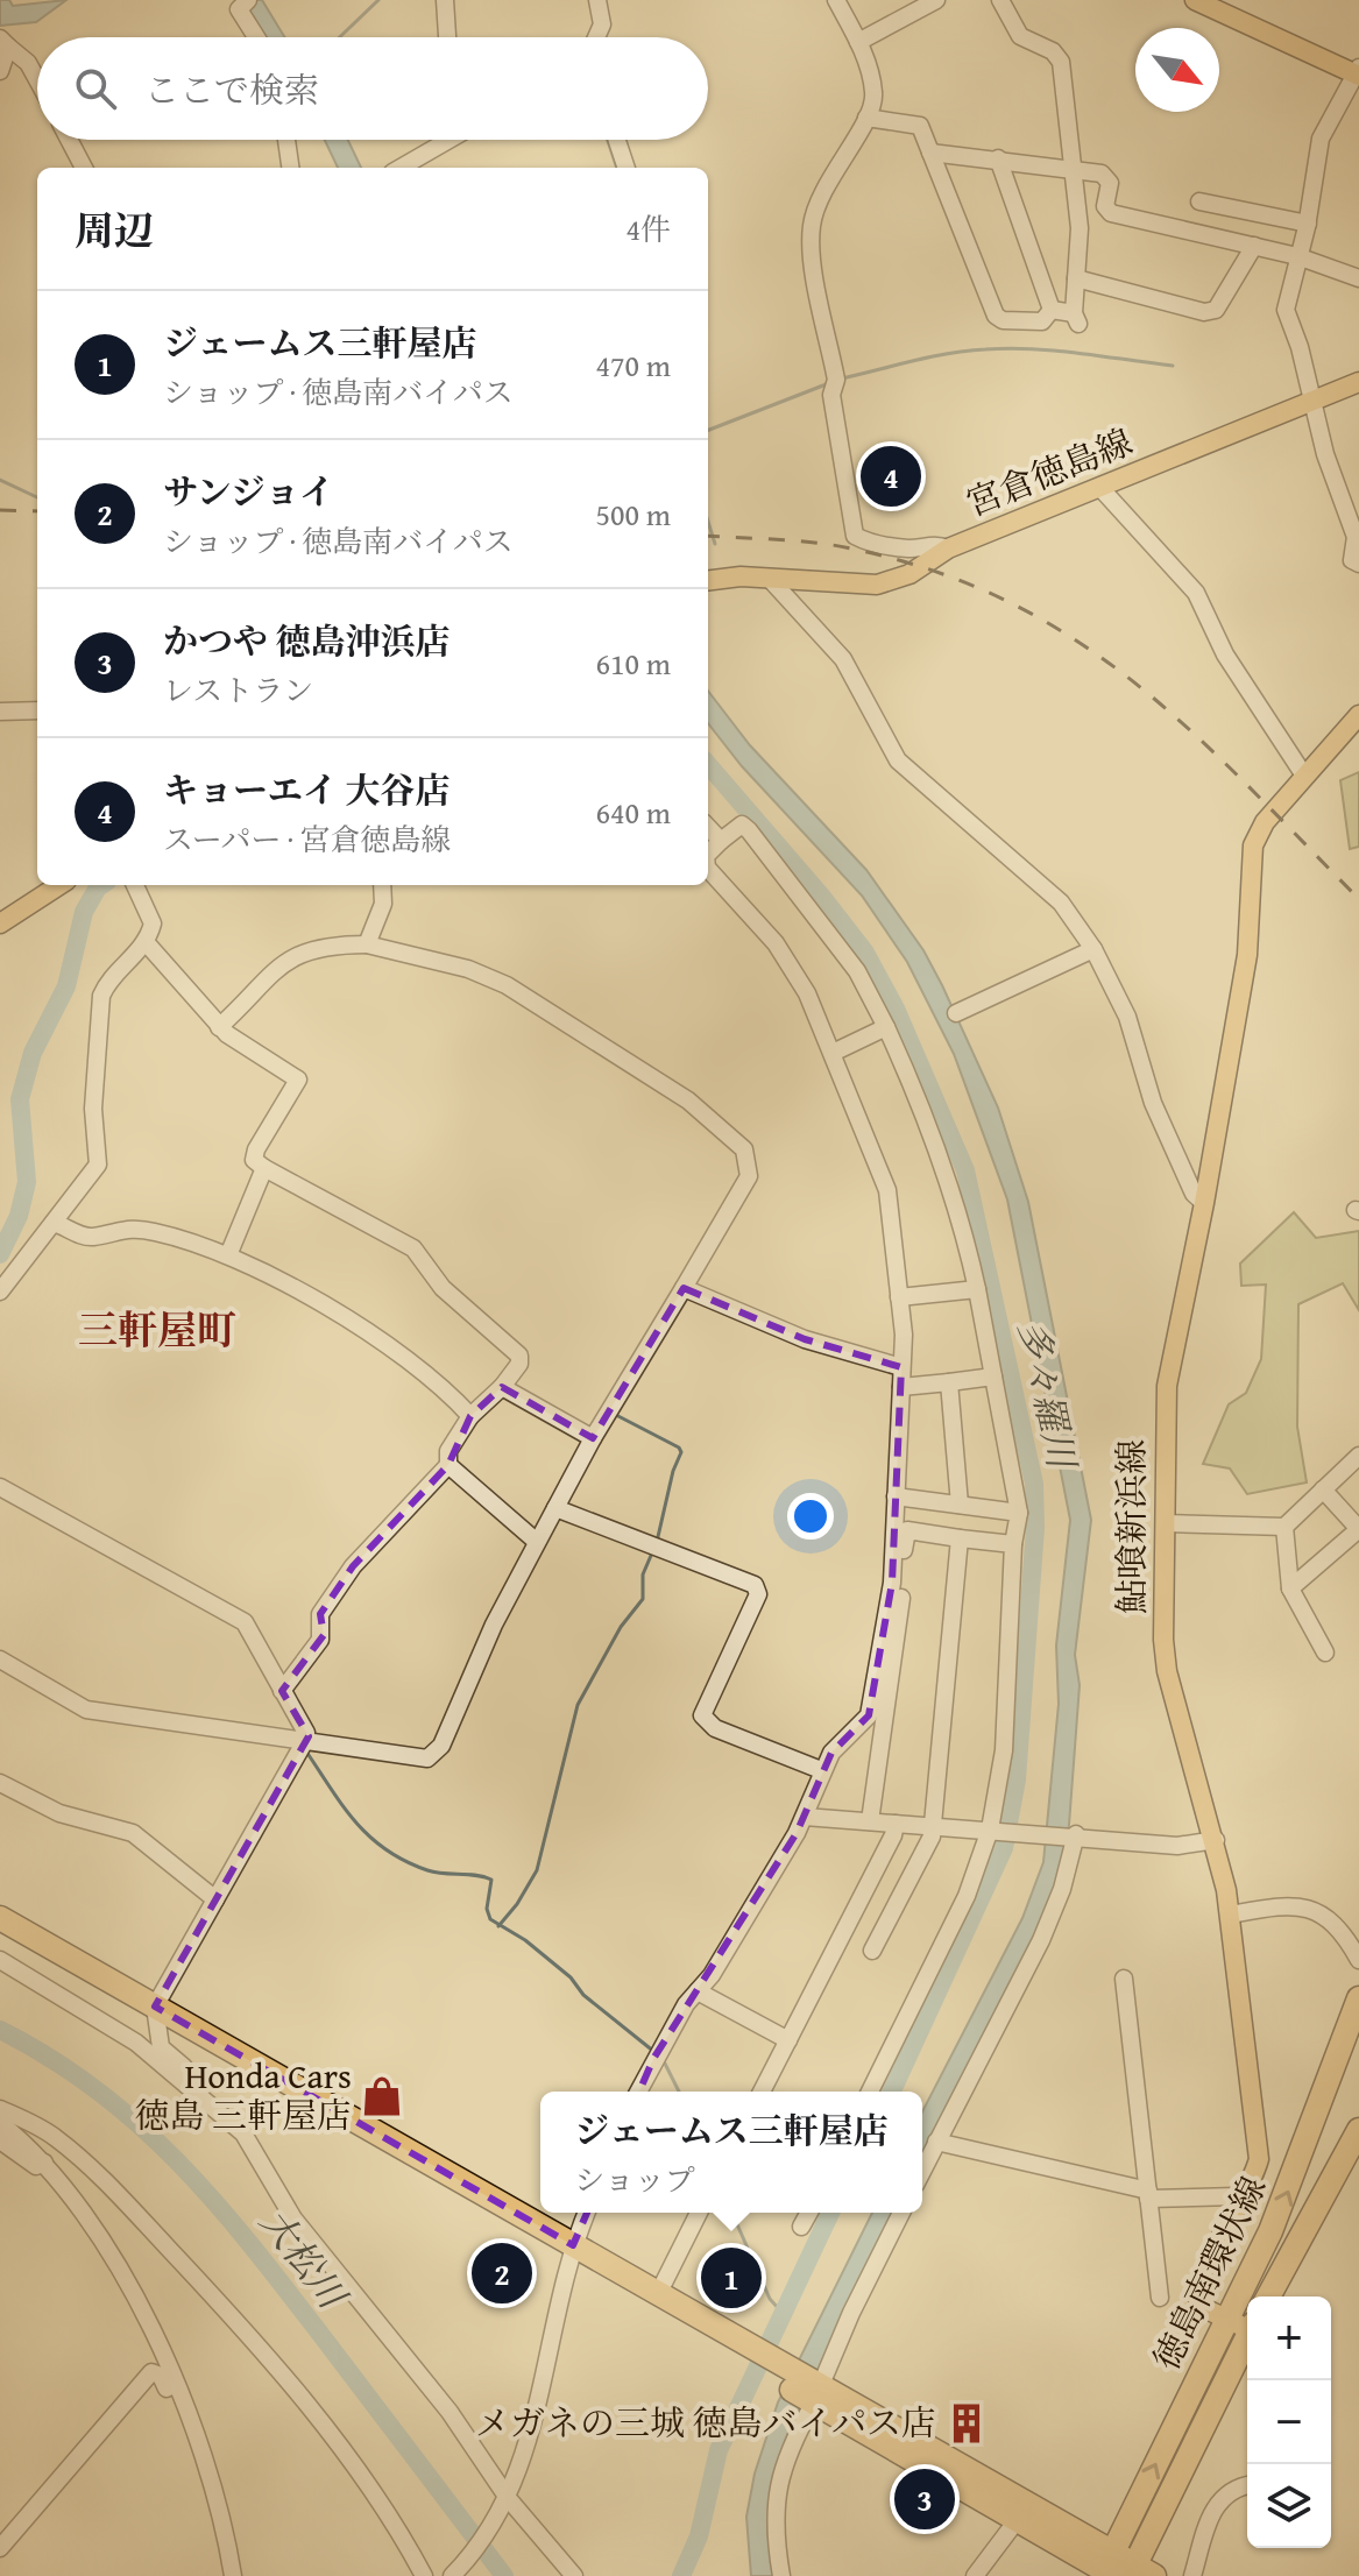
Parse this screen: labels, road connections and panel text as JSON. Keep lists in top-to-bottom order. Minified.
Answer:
{"streets":{"highway":["徳島南環状線"],"main road":["宮倉徳島線","鮎喰新浜線"]},"crossings":[["鮎喰新浜線","徳島南環状線"]],"districts":["三軒屋町"],"water":["多々羅川","大松川"],"places":{"shop":["Honda Cars 徳島 三軒屋店"],"building":["メガネの三城 徳島バイパス店"]},"north":"bottom right","page":{"search":"ここで検索","heading":["周辺","4件"],"list":[{"mark":"1","name":"ジェームス三軒屋店","note":"ショップ · 徳島南バイパス","value":"470 m"},{"mark":"2","name":"サンジョイ","note":"ショップ · 徳島南バイパス","value":"500 m"},{"mark":"3","name":"かつや 徳島沖浜店","note":"レストラン","value":"610 m"},{"mark":"4","name":"キョーエイ 大谷店","note":"スーパー · 宮倉徳島線","value":"640 m"}],"pins":["4","2","1","3"],"popup":["ジェームス三軒屋店","ショップ"],"map_buttons":["+","−"]}}
